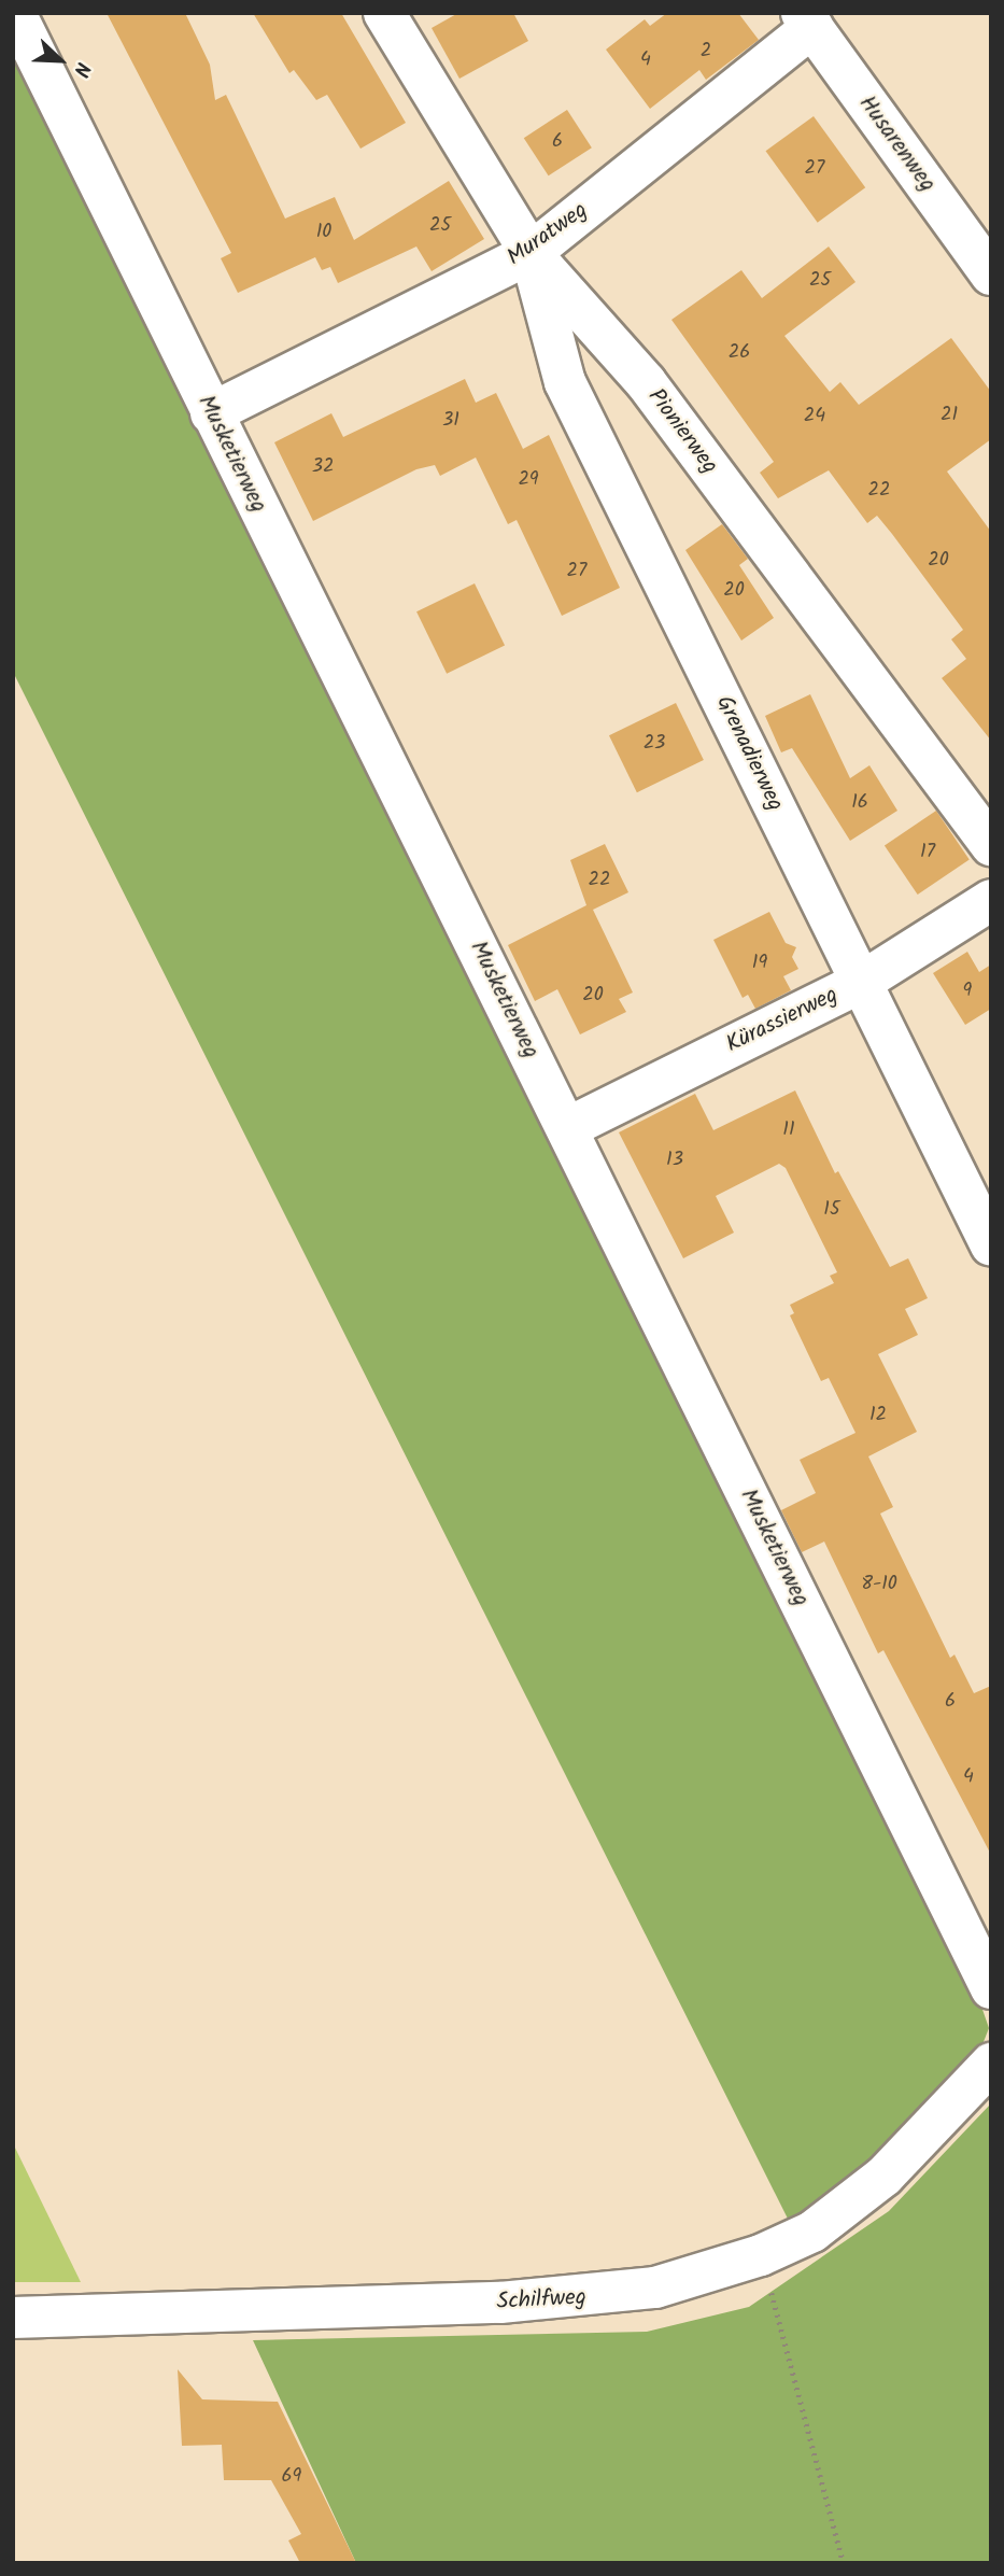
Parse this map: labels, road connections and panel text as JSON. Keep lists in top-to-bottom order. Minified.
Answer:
{"streets":{"street":["Husarenweg","Muratweg","Pionierweg","Musketierweg","Grenadierweg","Kürassierweg","Schilfweg"]},"crossings":[["Husarenweg","Muratweg"],["Muratweg","Pionierweg"],["Muratweg","Musketierweg"],["Muratweg","Grenadierweg"],["Pionierweg","Grenadierweg"],["Musketierweg","Kürassierweg"],["Grenadierweg","Kürassierweg"]],"house_numbers":["2","4","6","27","25","10","25","26","21","24","31","32","29","22","20","27","20","23","16","17","22","19","9","20","11","13","15","12","8-10","6","4","69"],"north":"bottom right"}
